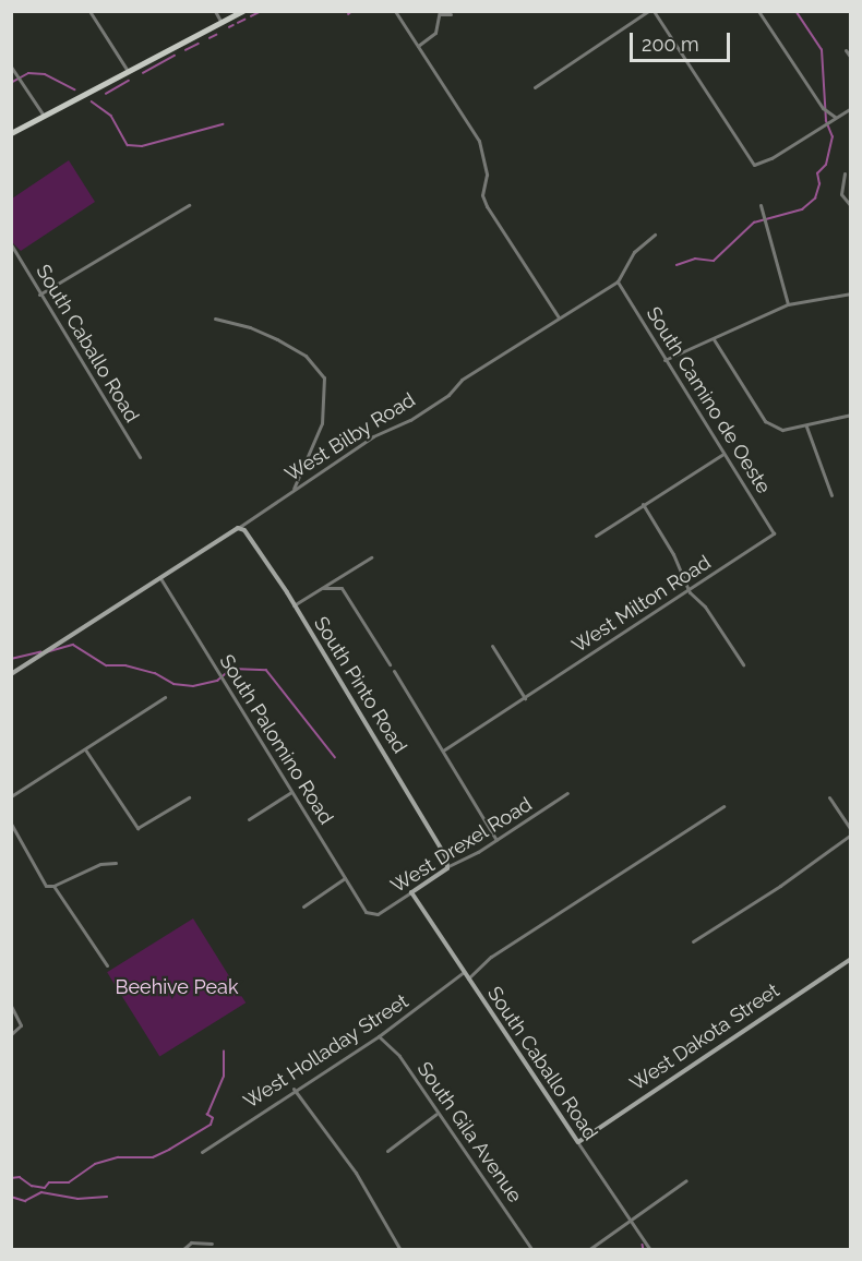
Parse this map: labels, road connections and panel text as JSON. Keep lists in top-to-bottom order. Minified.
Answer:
{"streets":{"street":["South Caballo Road","South Camino de Oeste","West Bilby Road","West Milton Road","South Pinto Road","South Palomino Road","West Drexel Road","West Dakota Street","West Holladay Street","South Gila Avenue"]},"crossings":[["South Caballo Road","West Drexel Road"],["South Caballo Road","West Dakota Street"],["South Caballo Road","West Holladay Street"],["South Camino de Oeste","West Bilby Road"],["South Camino de Oeste","West Milton Road"],["West Bilby Road","South Pinto Road"],["West Bilby Road","South Palomino Road"],["South Pinto Road","West Drexel Road"],["South Palomino Road","West Drexel Road"],["West Holladay Street","South Gila Avenue"]],"parks":["Beehive Peak"],"scale_bar":"200 m"}
